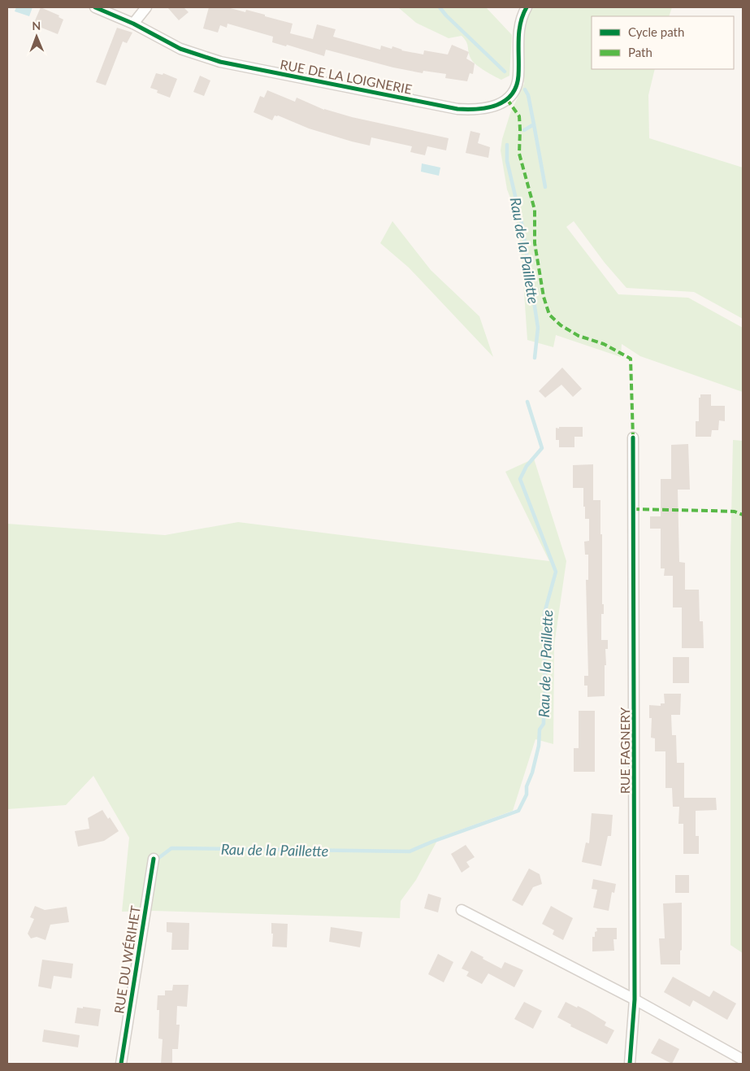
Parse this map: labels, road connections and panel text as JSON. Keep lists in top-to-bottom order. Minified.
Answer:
{"streets":{"street":["RUE DE LA LOIGNERIE","RUE FAGNERY","RUE DU WÉRIHET"]},"water":["Rau de la Paillette"],"legend":["Cycle path","Path"],"north":"top"}
